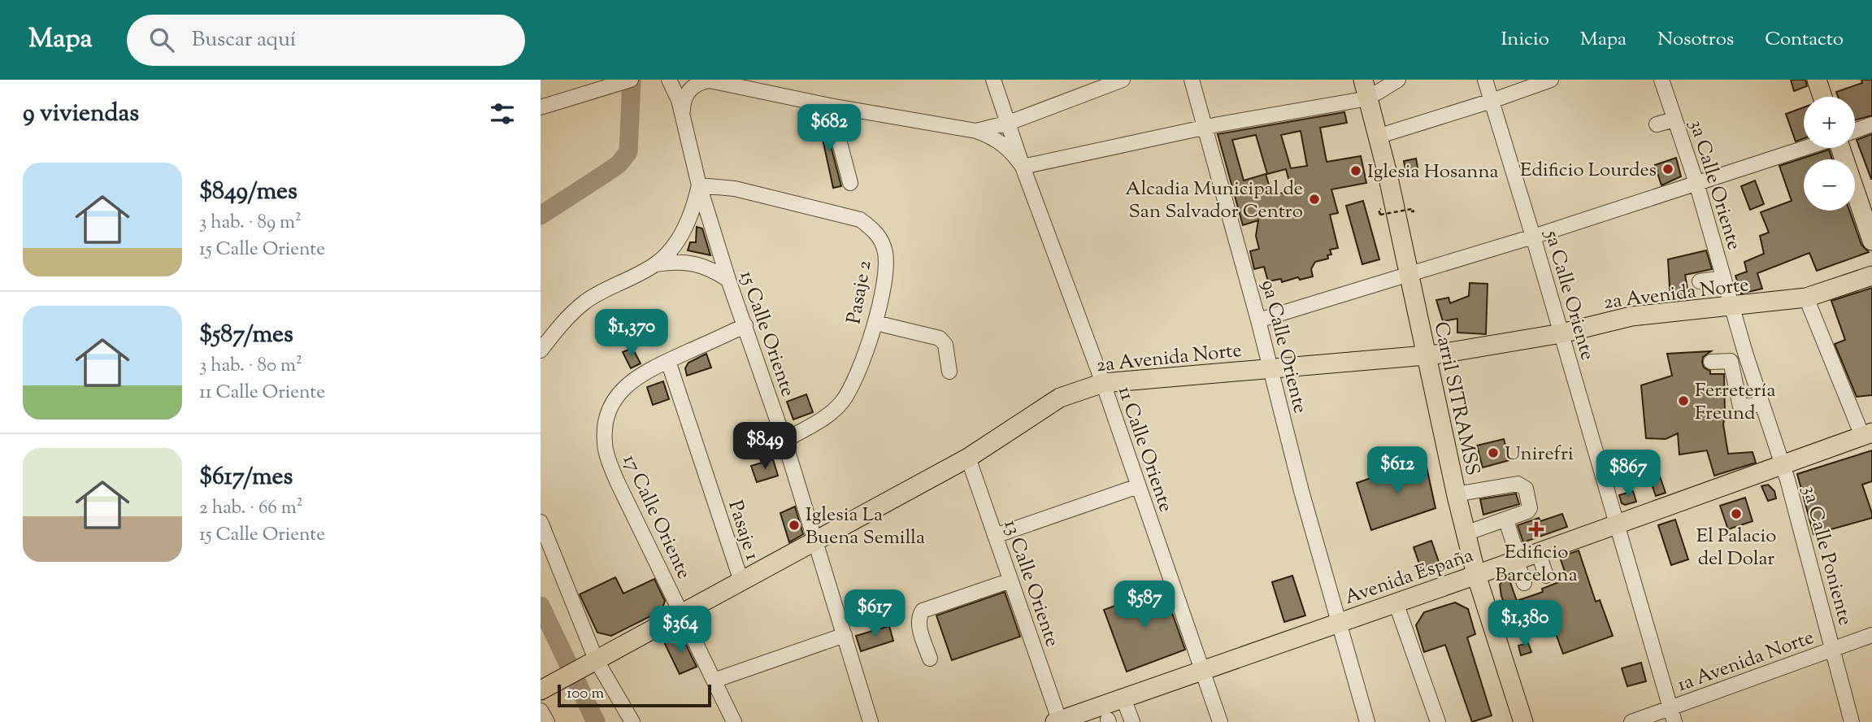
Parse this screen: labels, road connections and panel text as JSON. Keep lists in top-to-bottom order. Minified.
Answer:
{"streets":{"main road":["2a Avenida Norte","Carril SITRAMSS","Avenida España"],"street":["3a Calle Oriente","Pasaje 2","5a Calle Oriente","15 Calle Oriente","9a Calle Oriente","11 Calle Oriente","17 Calle Oriente","Pasaje 1","3a Calle Poniente","13 Calle Oriente","1a Avenida Norte"]},"crossings":[["3a Calle Oriente","2a Avenida Norte"],["3a Calle Oriente","3a Calle Poniente"],["3a Calle Oriente","Avenida España"],["Pasaje 2","15 Calle Oriente"],["2a Avenida Norte","5a Calle Oriente"],["2a Avenida Norte","15 Calle Oriente"],["2a Avenida Norte","9a Calle Oriente"],["2a Avenida Norte","Carril SITRAMSS"],["2a Avenida Norte","11 Calle Oriente"],["2a Avenida Norte","17 Calle Oriente"],["2a Avenida Norte","Pasaje 1"],["2a Avenida Norte","13 Calle Oriente"],["5a Calle Oriente","Avenida España"],["5a Calle Oriente","1a Avenida Norte"],["15 Calle Oriente","17 Calle Oriente"],["9a Calle Oriente","Avenida España"],["11 Calle Oriente","Avenida España"],["17 Calle Oriente","Pasaje 1"],["3a Calle Poniente","Avenida España"],["3a Calle Poniente","1a Avenida Norte"],["Avenida España","13 Calle Oriente"]],"places":{"other":["Edificio Lourdes","Iglesia Hosanna","Alcadia Municipal de San Salvador Centro","Ferretería Freund","Unirefri","El Palacio del Dolar","Iglesia La Buena Semilla"],"health":["Edificio Barcelona"]},"scale_bar":"100 m","page":{"header":"Mapa","search":"Buscar aquí","nav":["Inicio","Mapa","Nosotros","Contacto"],"heading":"9 viviendas","map_buttons":["+","−"],"price":["$682","$1,370","$849","$612","$867","$587","$617","$1,380","$364"],"list":[{"name":"$849/mes","note":"3 hab. · 89 m² · 15 Calle Oriente"},{"name":"$587/mes","note":"3 hab. · 80 m² · 11 Calle Oriente"},{"name":"$617/mes","note":"2 hab. · 66 m² · 15 Calle Oriente"}],"scale":"100 m"}}
